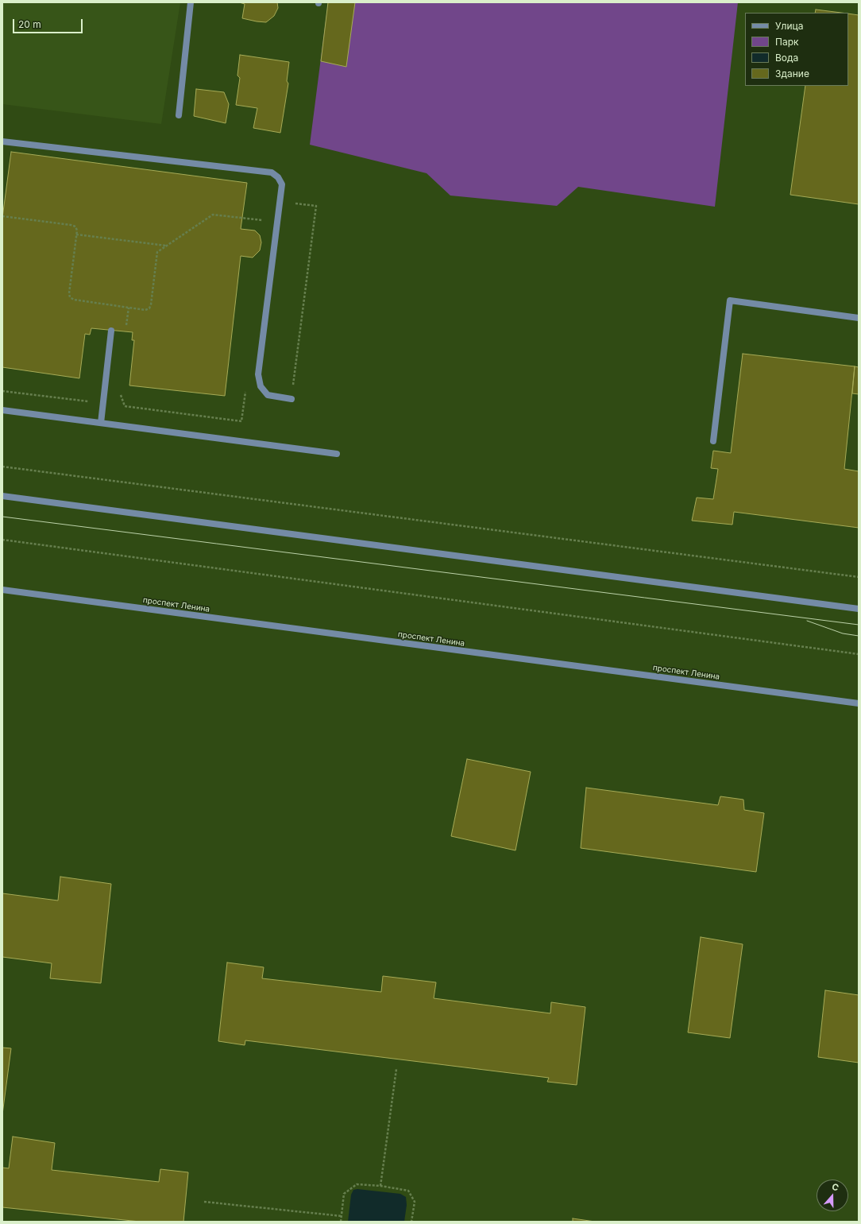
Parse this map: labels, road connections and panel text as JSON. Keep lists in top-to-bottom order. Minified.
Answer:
{"streets":{"street":["проспект Ленина"]},"legend":["Улица","Парк","Вода","Здание"],"scale_bar":"20 m","north":"top"}
